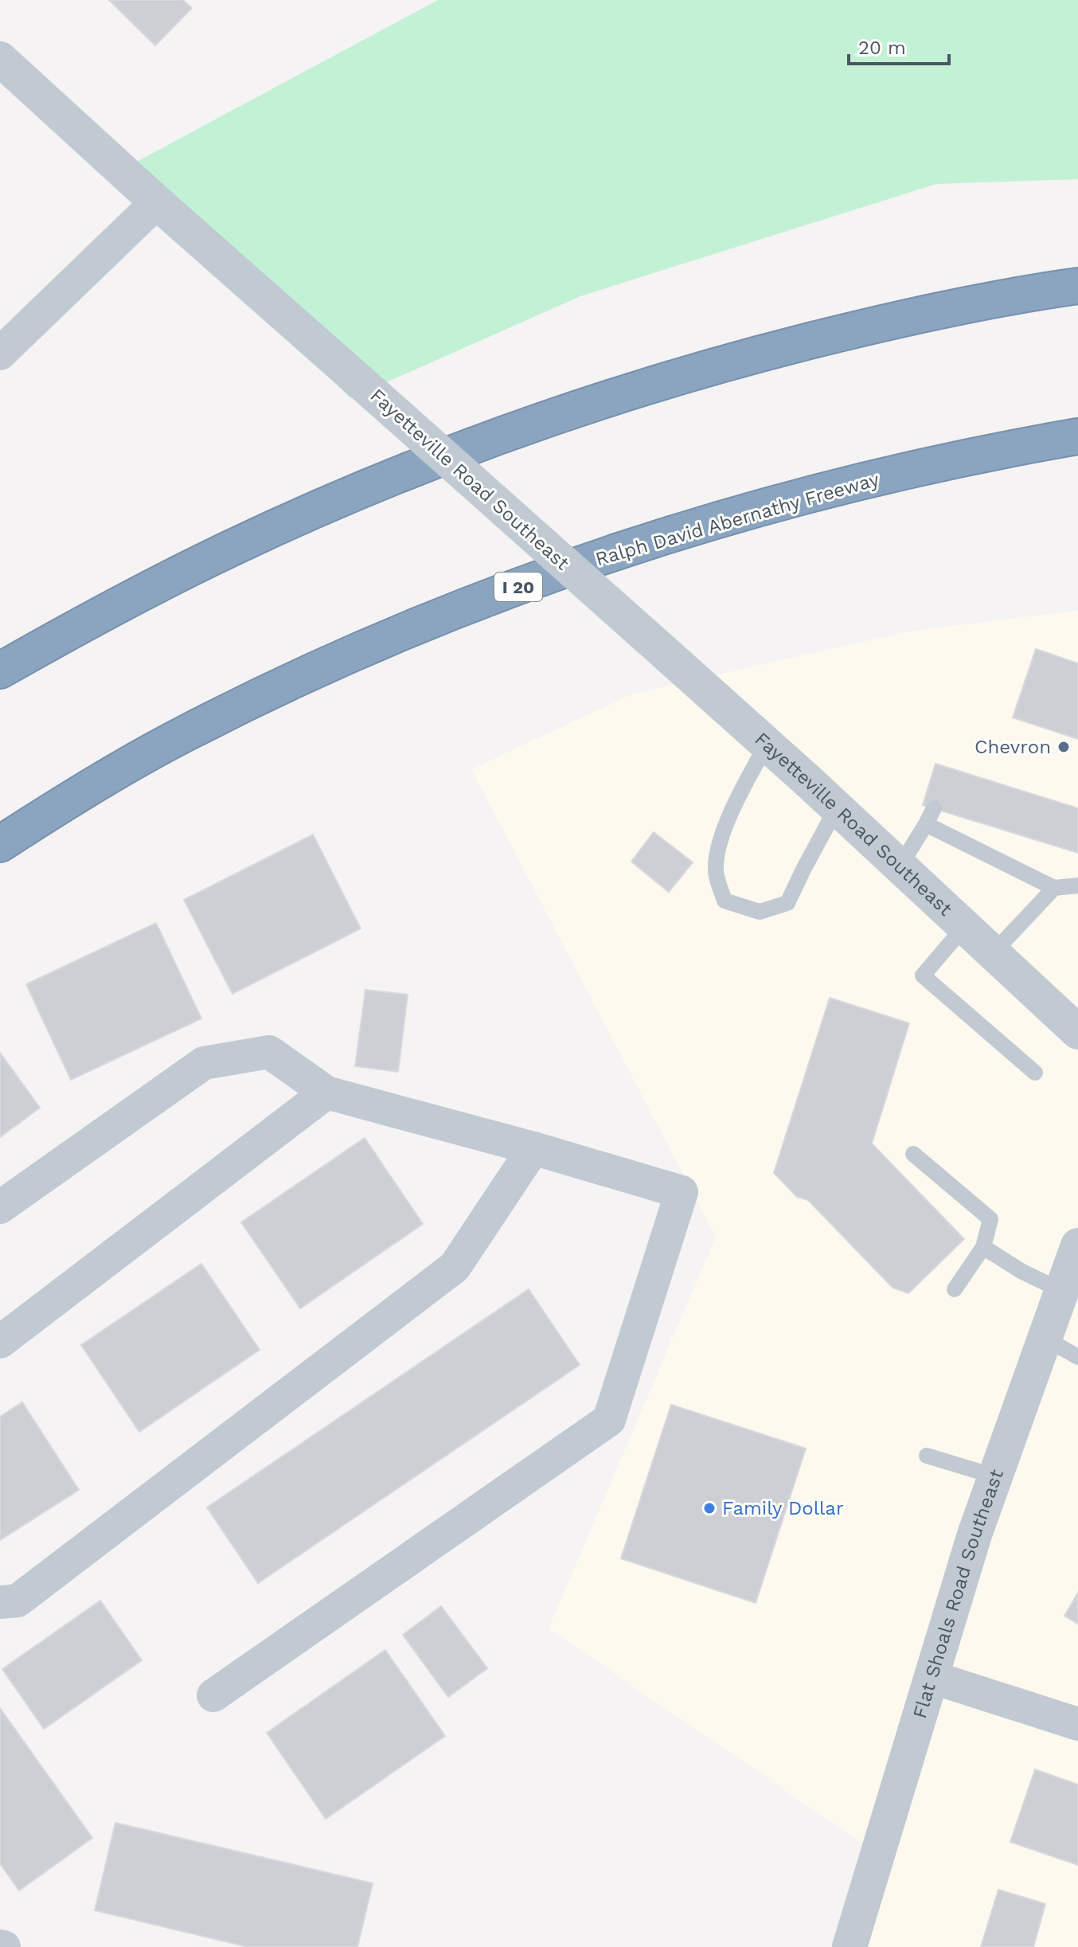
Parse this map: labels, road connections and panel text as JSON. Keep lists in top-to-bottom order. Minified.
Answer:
{"streets":{"highway":["Ralph David Abernathy Freeway","I 20"],"street":["Fayetteville Road Southeast","Flat Shoals Road Southeast"]},"places":["Chevron","Family Dollar"],"scale_bar":"20 m"}
